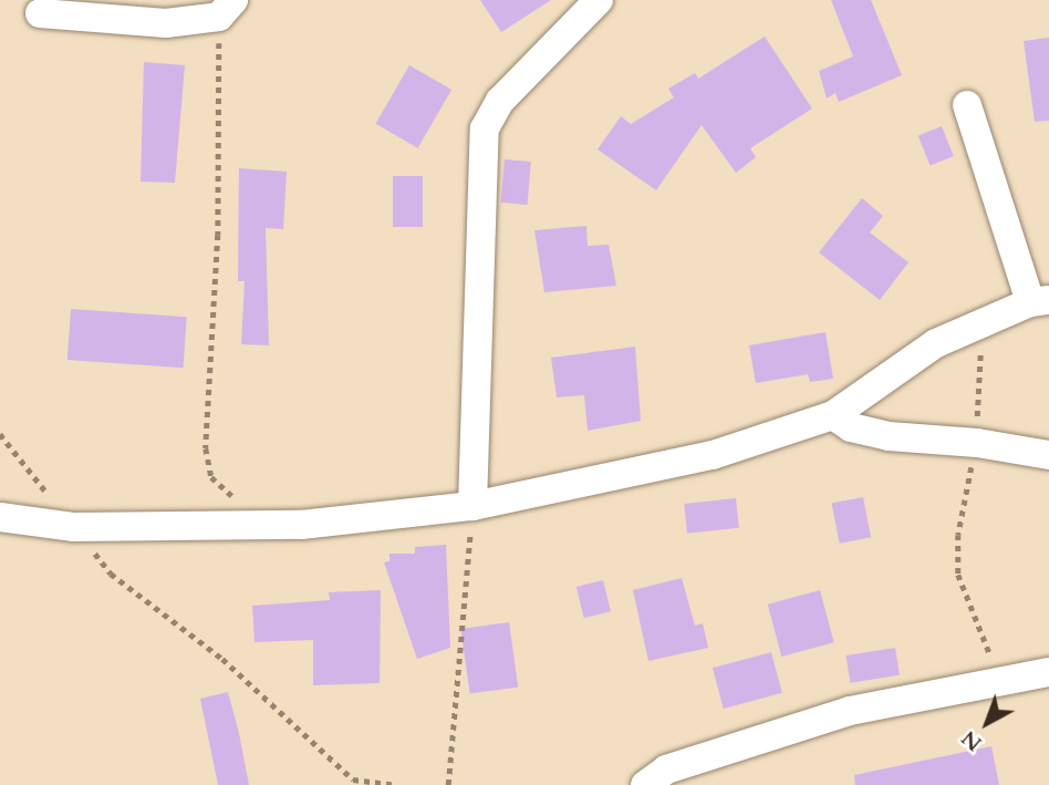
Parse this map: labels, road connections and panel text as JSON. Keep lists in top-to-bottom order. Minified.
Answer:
{"north":"bottom left"}
